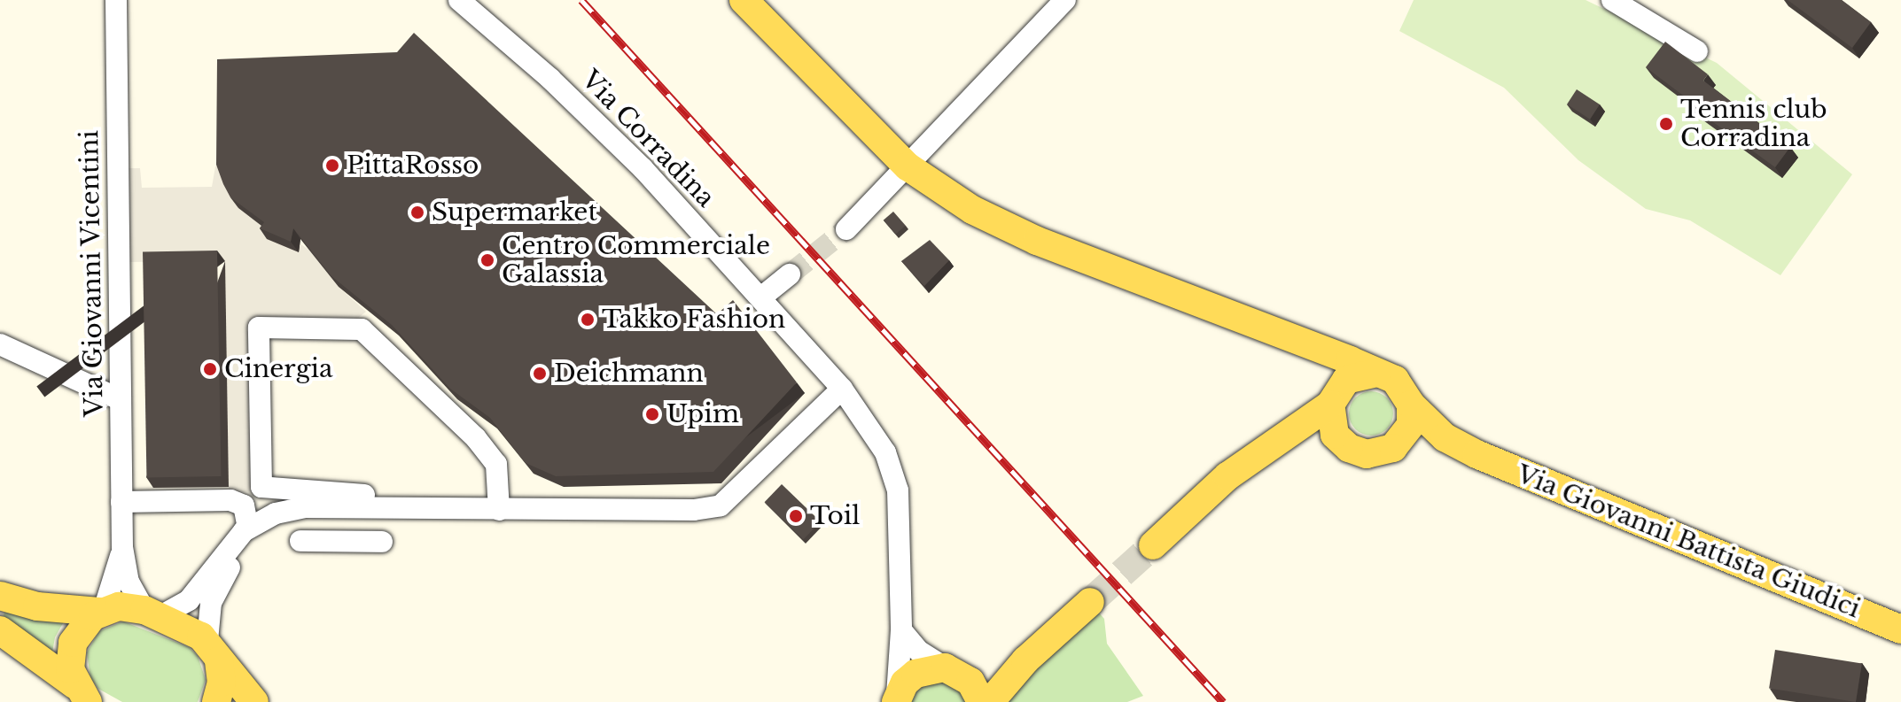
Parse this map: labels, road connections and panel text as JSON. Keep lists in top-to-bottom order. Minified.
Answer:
{"streets":{"main road":["Via Giovanni Battista Giudici"],"street":["Via Corradina","Via Giovanni Vicentini"]},"places":["Tennis club Corradina","PittaRosso","Supermarket","Centro Commerciale Galassia","Takko Fashion","Cinergia","Deichmann","Upim","Toil"]}
